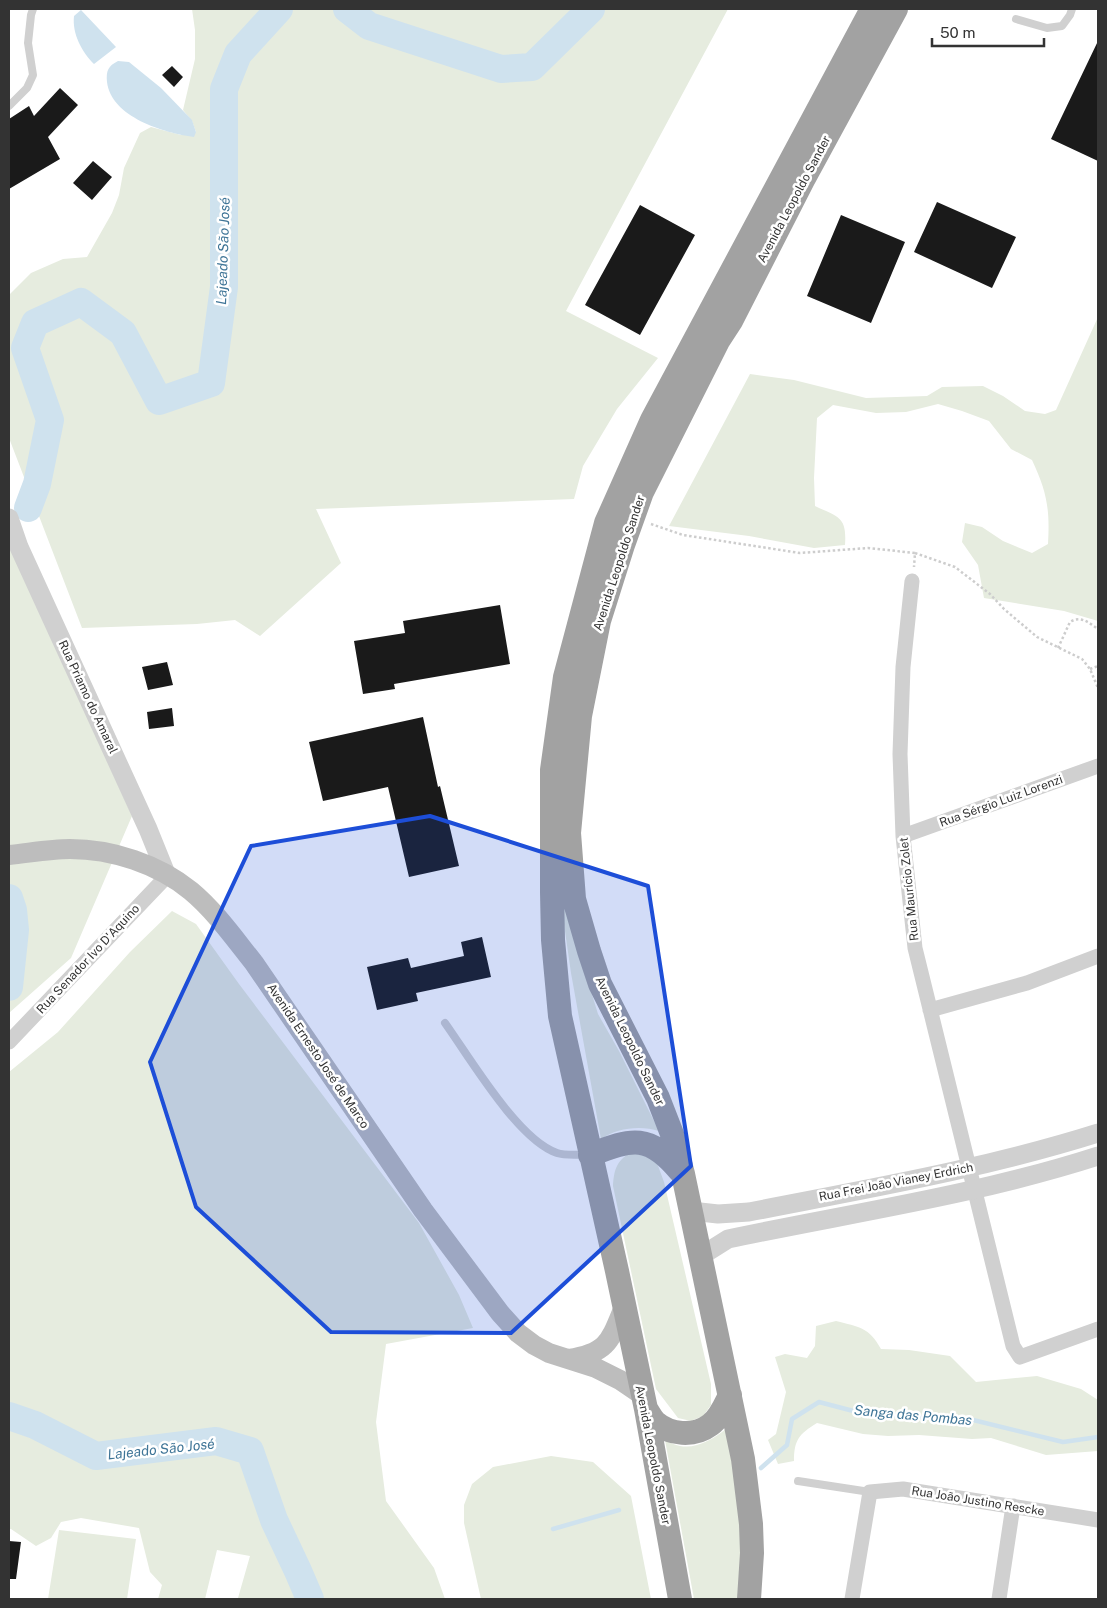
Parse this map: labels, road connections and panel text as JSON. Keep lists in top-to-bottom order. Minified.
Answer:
{"streets":{"highway":["Avenida Leopoldo Sander"],"main road":["Avenida Ernesto José de Marco"],"street":["Rua Priamo do Amaral","Rua Sérgio Luiz Lorenzi","Rua Maurício Zolet","Rua Senador Ivo D'Aquino","Rua Frei João Vianey Erdrich","Rua João Justino Rescke"]},"crossings":[["Avenida Leopoldo Sander","Avenida Ernesto José de Marco"],["Avenida Leopoldo Sander","Rua Frei João Vianey Erdrich"],["Rua Priamo do Amaral","Rua Senador Ivo D'Aquino"],["Rua Priamo do Amaral","Avenida Ernesto José de Marco"],["Rua Sérgio Luiz Lorenzi","Rua Maurício Zolet"],["Rua Maurício Zolet","Rua Frei João Vianey Erdrich"],["Rua Senador Ivo D'Aquino","Avenida Ernesto José de Marco"]],"water":["Lajeado São José","Sanga das Pombas"],"scale_bar":"50 m"}
